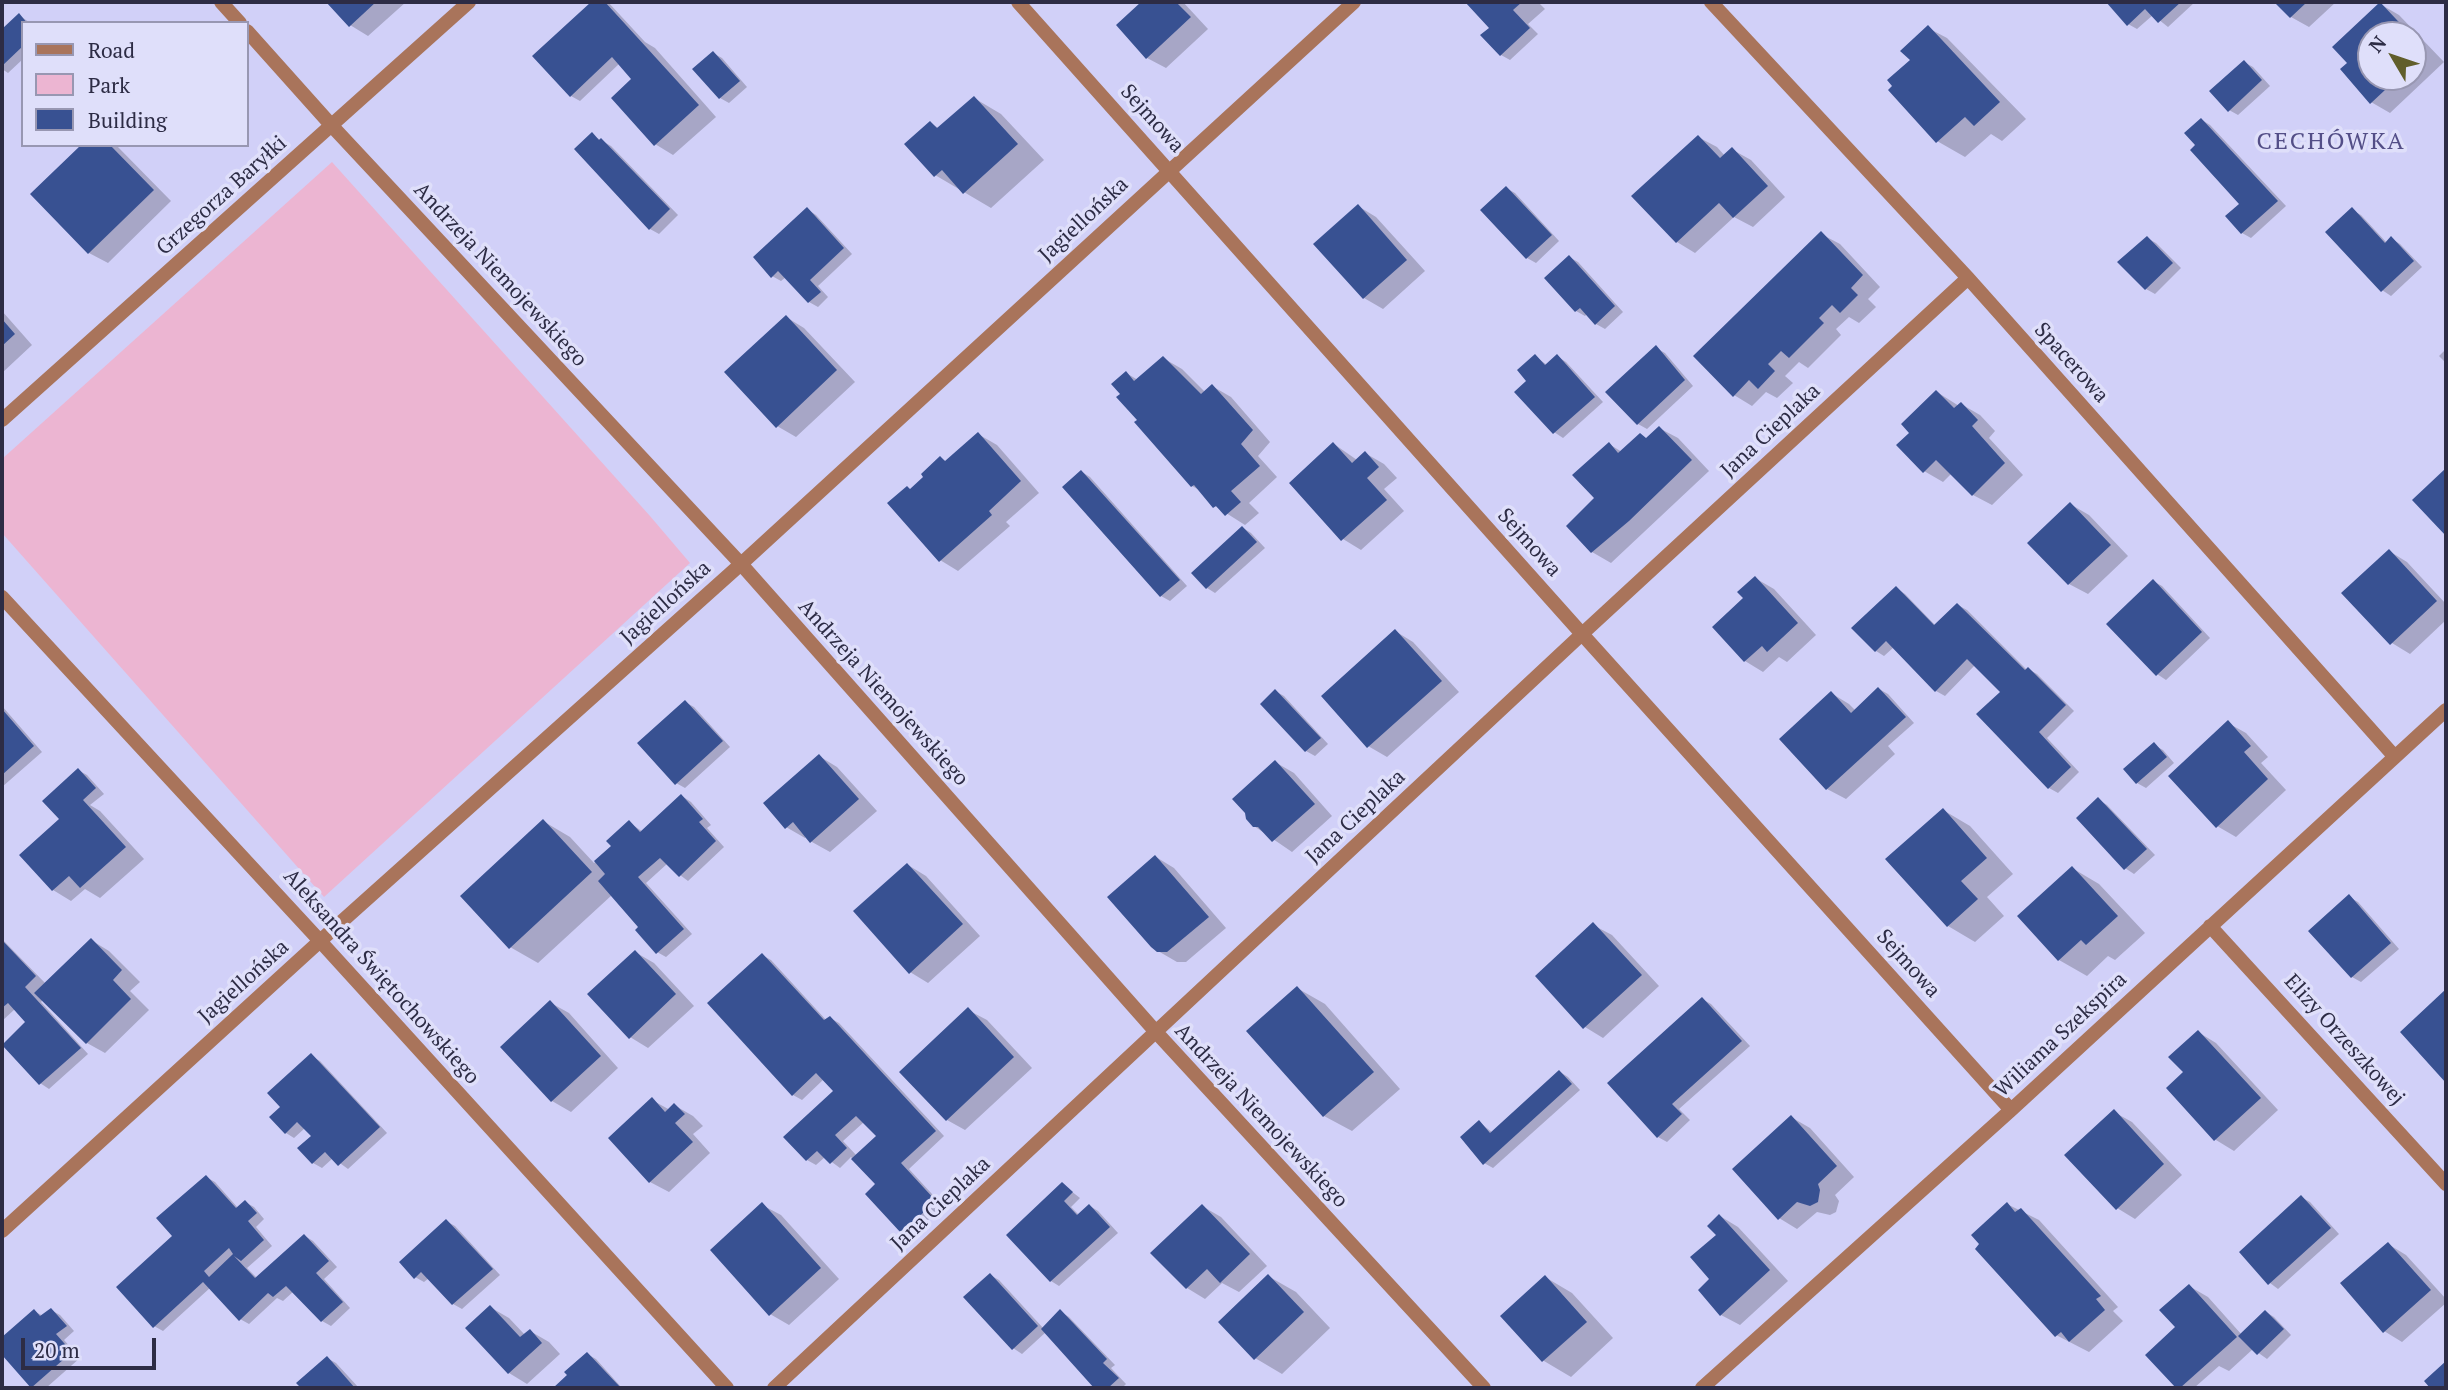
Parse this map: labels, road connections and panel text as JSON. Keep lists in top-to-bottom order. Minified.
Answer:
{"streets":{"street":["Sejmowa","Grzegorza Baryłki","Jagiellońska","Andrzeja Niemojewskiego","Spacerowa","Jana Cieplaka","Aleksandra Świętochowskiego","Wiliama Szekspira","Elizy Orzeszkowej"]},"crossings":[["Sejmowa","Jagiellońska"],["Sejmowa","Jana Cieplaka"],["Sejmowa","Wiliama Szekspira"],["Grzegorza Baryłki","Andrzeja Niemojewskiego"],["Jagiellońska","Andrzeja Niemojewskiego"],["Jagiellońska","Aleksandra Świętochowskiego"],["Andrzeja Niemojewskiego","Jana Cieplaka"],["Spacerowa","Jana Cieplaka"],["Spacerowa","Wiliama Szekspira"],["Wiliama Szekspira","Elizy Orzeszkowej"]],"districts":["CECHÓWKA"],"legend":["Road","Park","Building"],"scale_bar":"20 m","north":"top left"}
